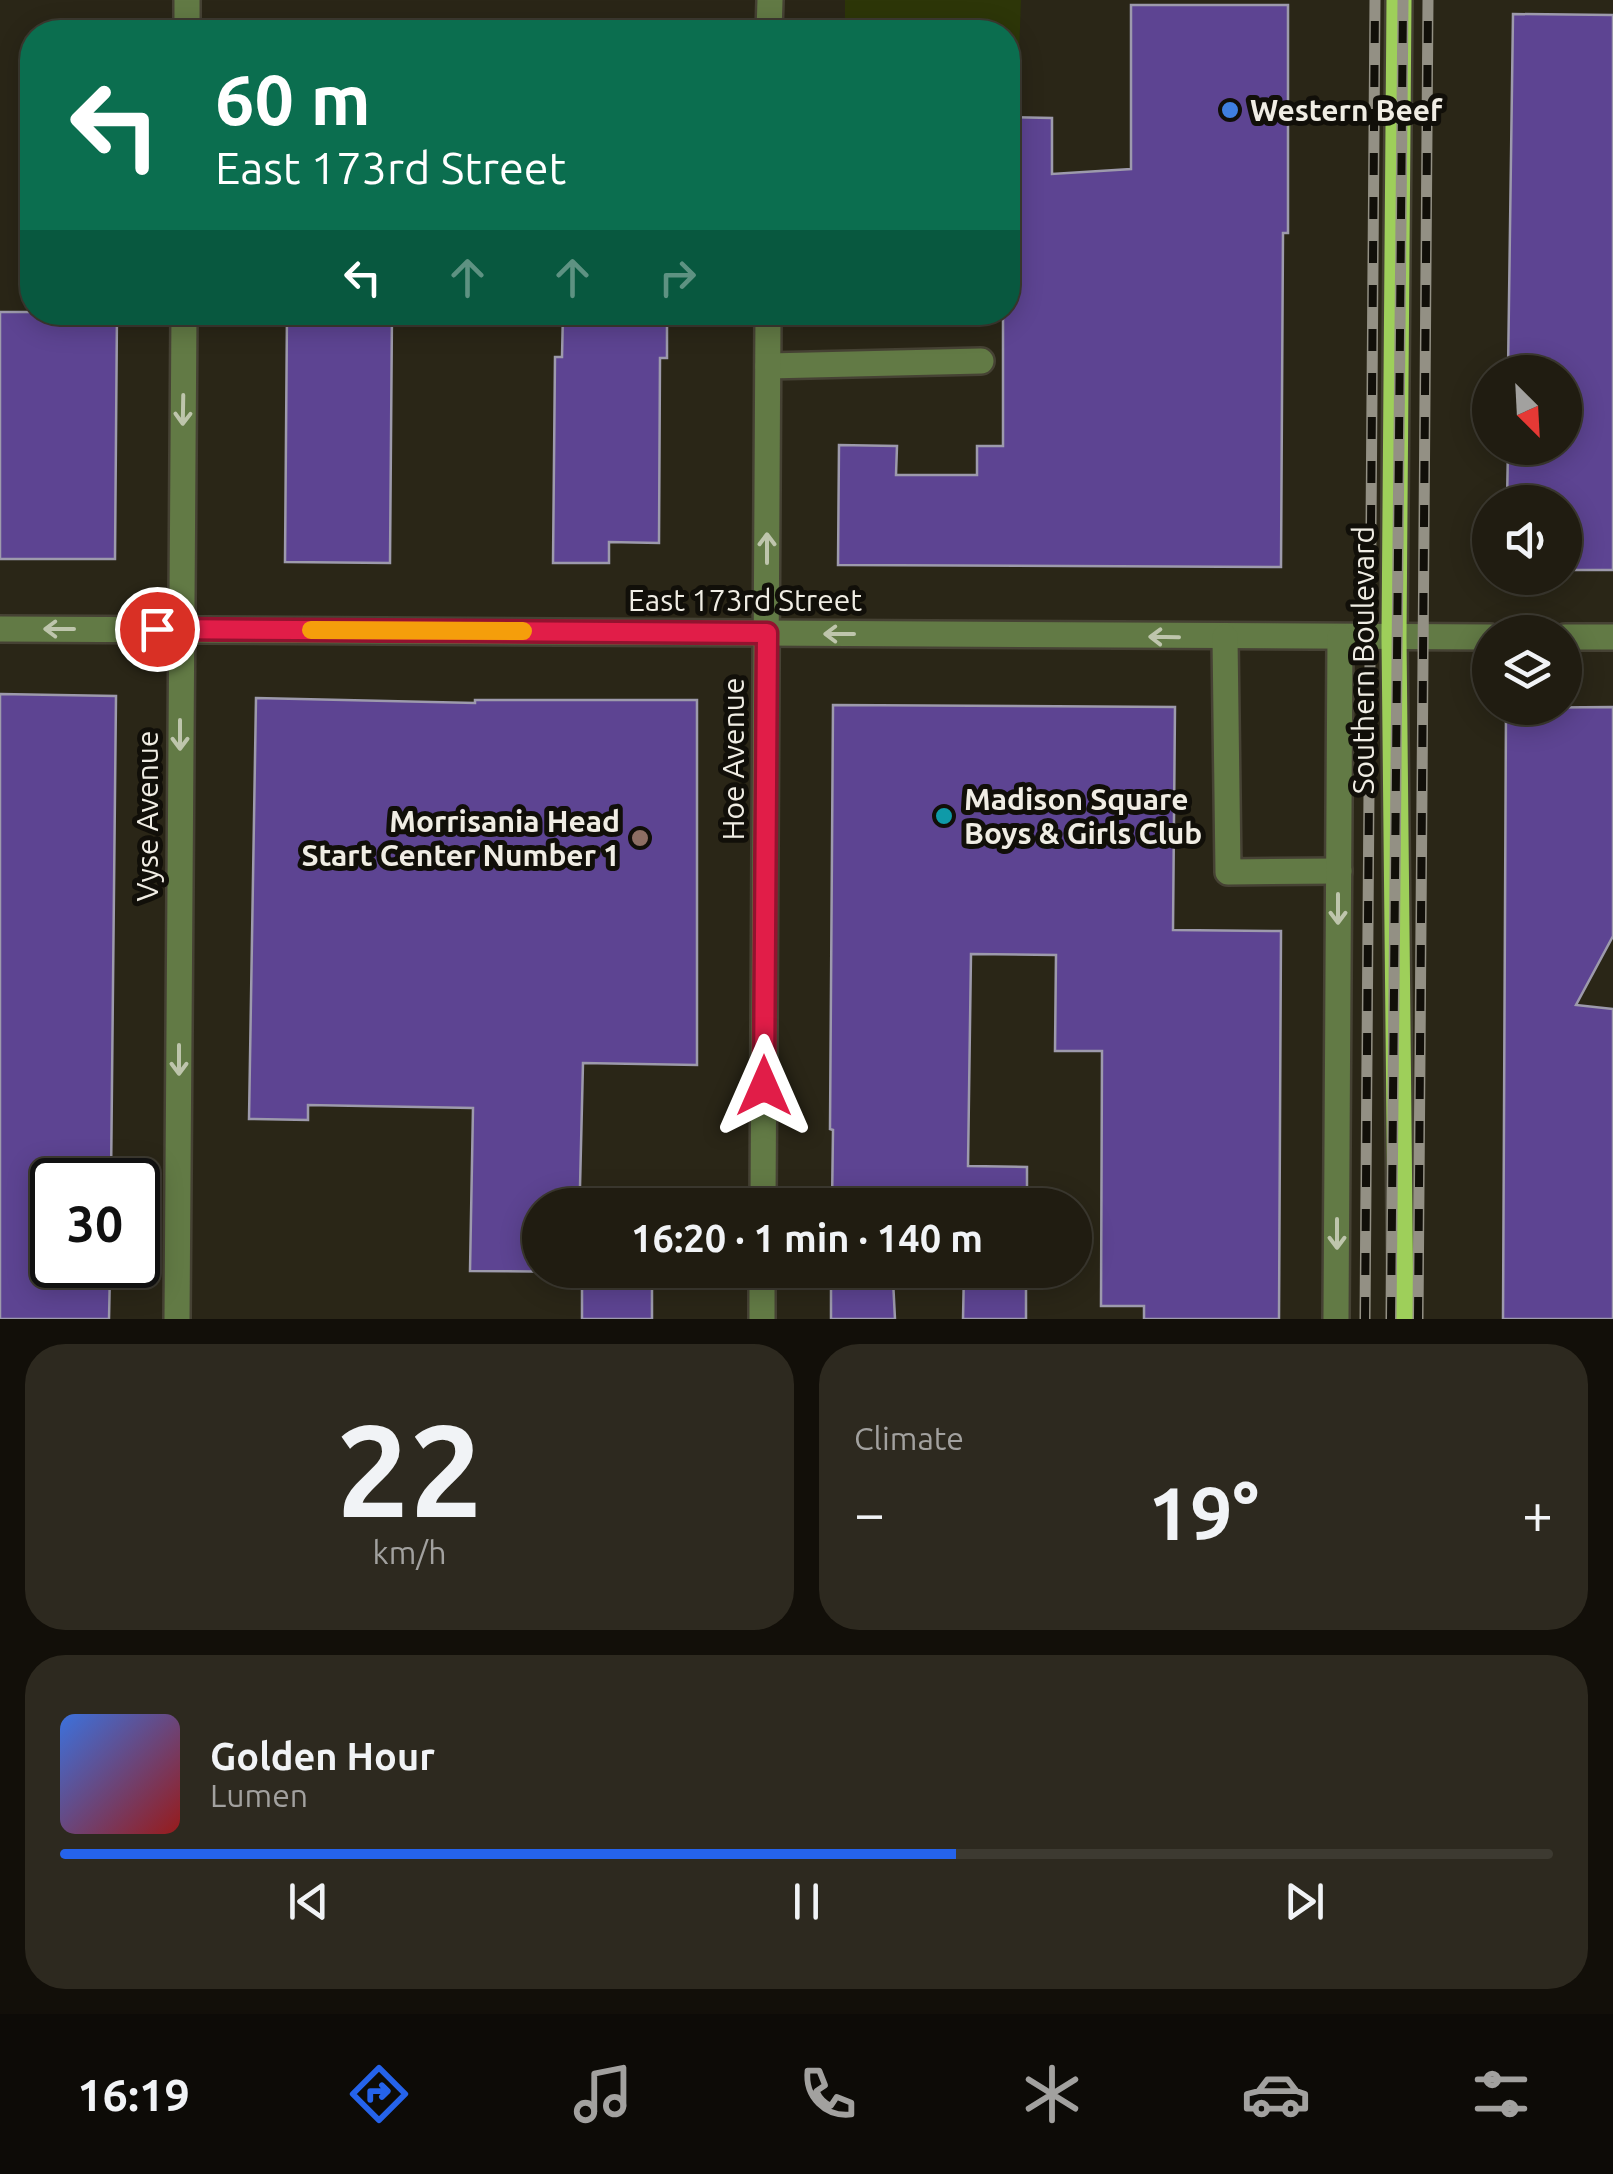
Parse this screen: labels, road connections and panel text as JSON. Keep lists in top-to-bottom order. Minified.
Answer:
{"streets":{"main road":["Southern Boulevard"],"street":["East 173rd Street","Hoe Avenue","Vyse Avenue"]},"crossings":[["East 173rd Street","Southern Boulevard"],["East 173rd Street","Hoe Avenue"],["East 173rd Street","Vyse Avenue"]],"one_way":["East 173rd Street","Vyse Avenue"],"places":["Western Beef","Madison Square Boys & Girls Club","Morrisania Head Start Center Number 1"],"north":"bottom right","page":{"turn":["60 m","East 173rd Street"],"limit":"30","trip":"16:20 · 1 min · 140 m","tile":[["22","km/h"],"Climate"],"heat":["−","19°","+"],"song":["Golden Hour","Lumen"],"tabs":"16:19"}}
